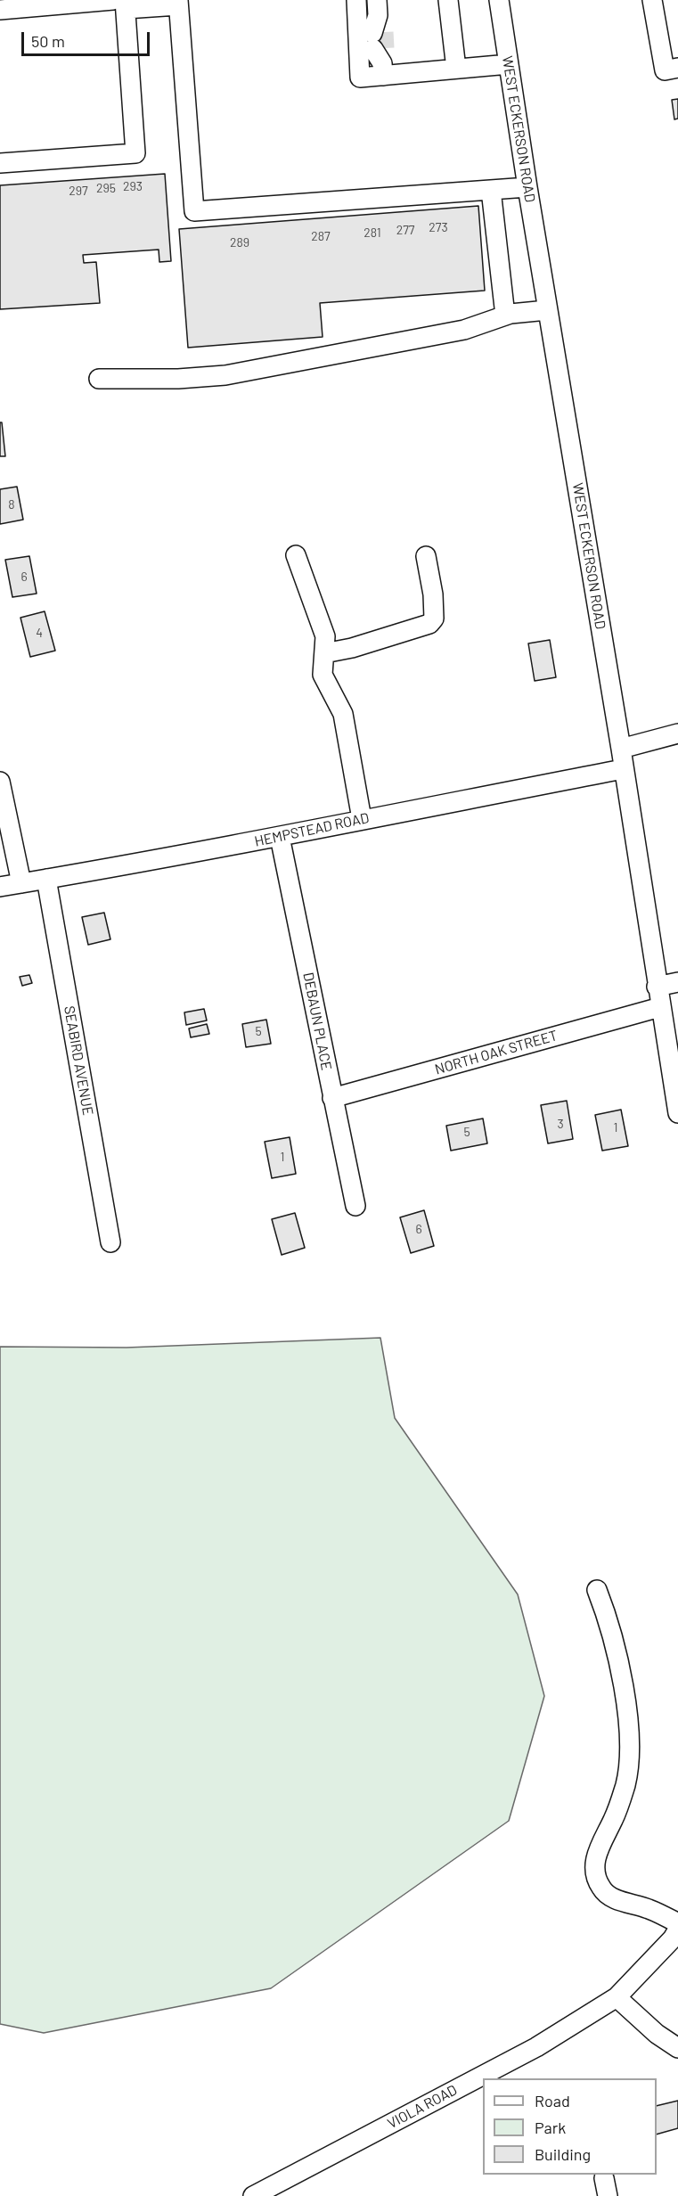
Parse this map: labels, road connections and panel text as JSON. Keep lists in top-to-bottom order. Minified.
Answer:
{"streets":{"street":["WEST ECKERSON ROAD","HEMPSTEAD ROAD","DEBAUN PLACE","NORTH OAK STREET","SEABIRD AVENUE","VIOLA ROAD"]},"crossings":[["WEST ECKERSON ROAD","HEMPSTEAD ROAD"],["WEST ECKERSON ROAD","NORTH OAK STREET"],["HEMPSTEAD ROAD","DEBAUN PLACE"],["HEMPSTEAD ROAD","SEABIRD AVENUE"],["DEBAUN PLACE","NORTH OAK STREET"]],"house_numbers":["293","295","297","273","277","281","287","289","8","6","4","5","3","1","5","1","6"],"legend":["Road","Park","Building"],"scale_bar":"50 m"}
